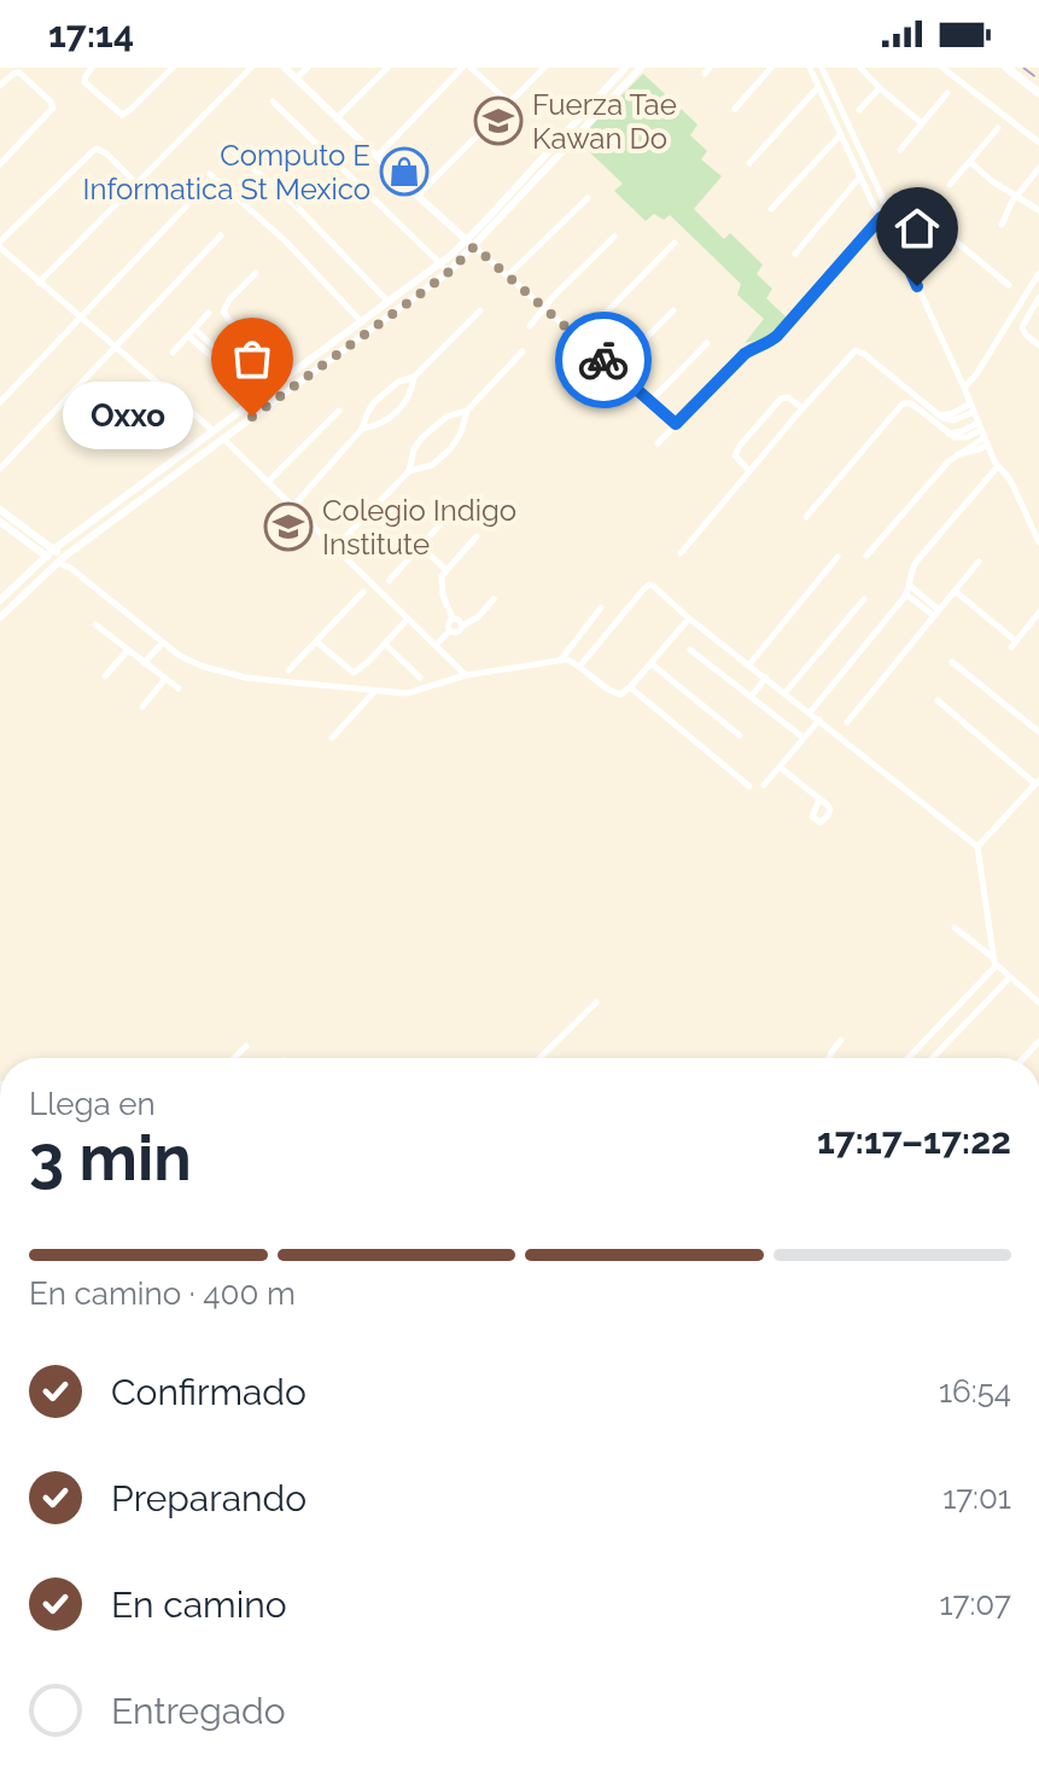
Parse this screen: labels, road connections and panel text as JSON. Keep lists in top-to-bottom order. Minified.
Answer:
{"places":{"school or university":["Fuerza Tae Kawan Do","Colegio Indigo Institute"],"shop":["Computo E Informatica St Mexico"],"other":["Oxxo"]},"page":{"status":"17:14","bubble":"Oxxo","heading":["3 min","Llega en","17:17–17:22"],"bar":"En camino · 400 m","list":[["Confirmado","16:54"],["Preparando","17:01"],["En camino","17:07"],"Entregado"]}}
